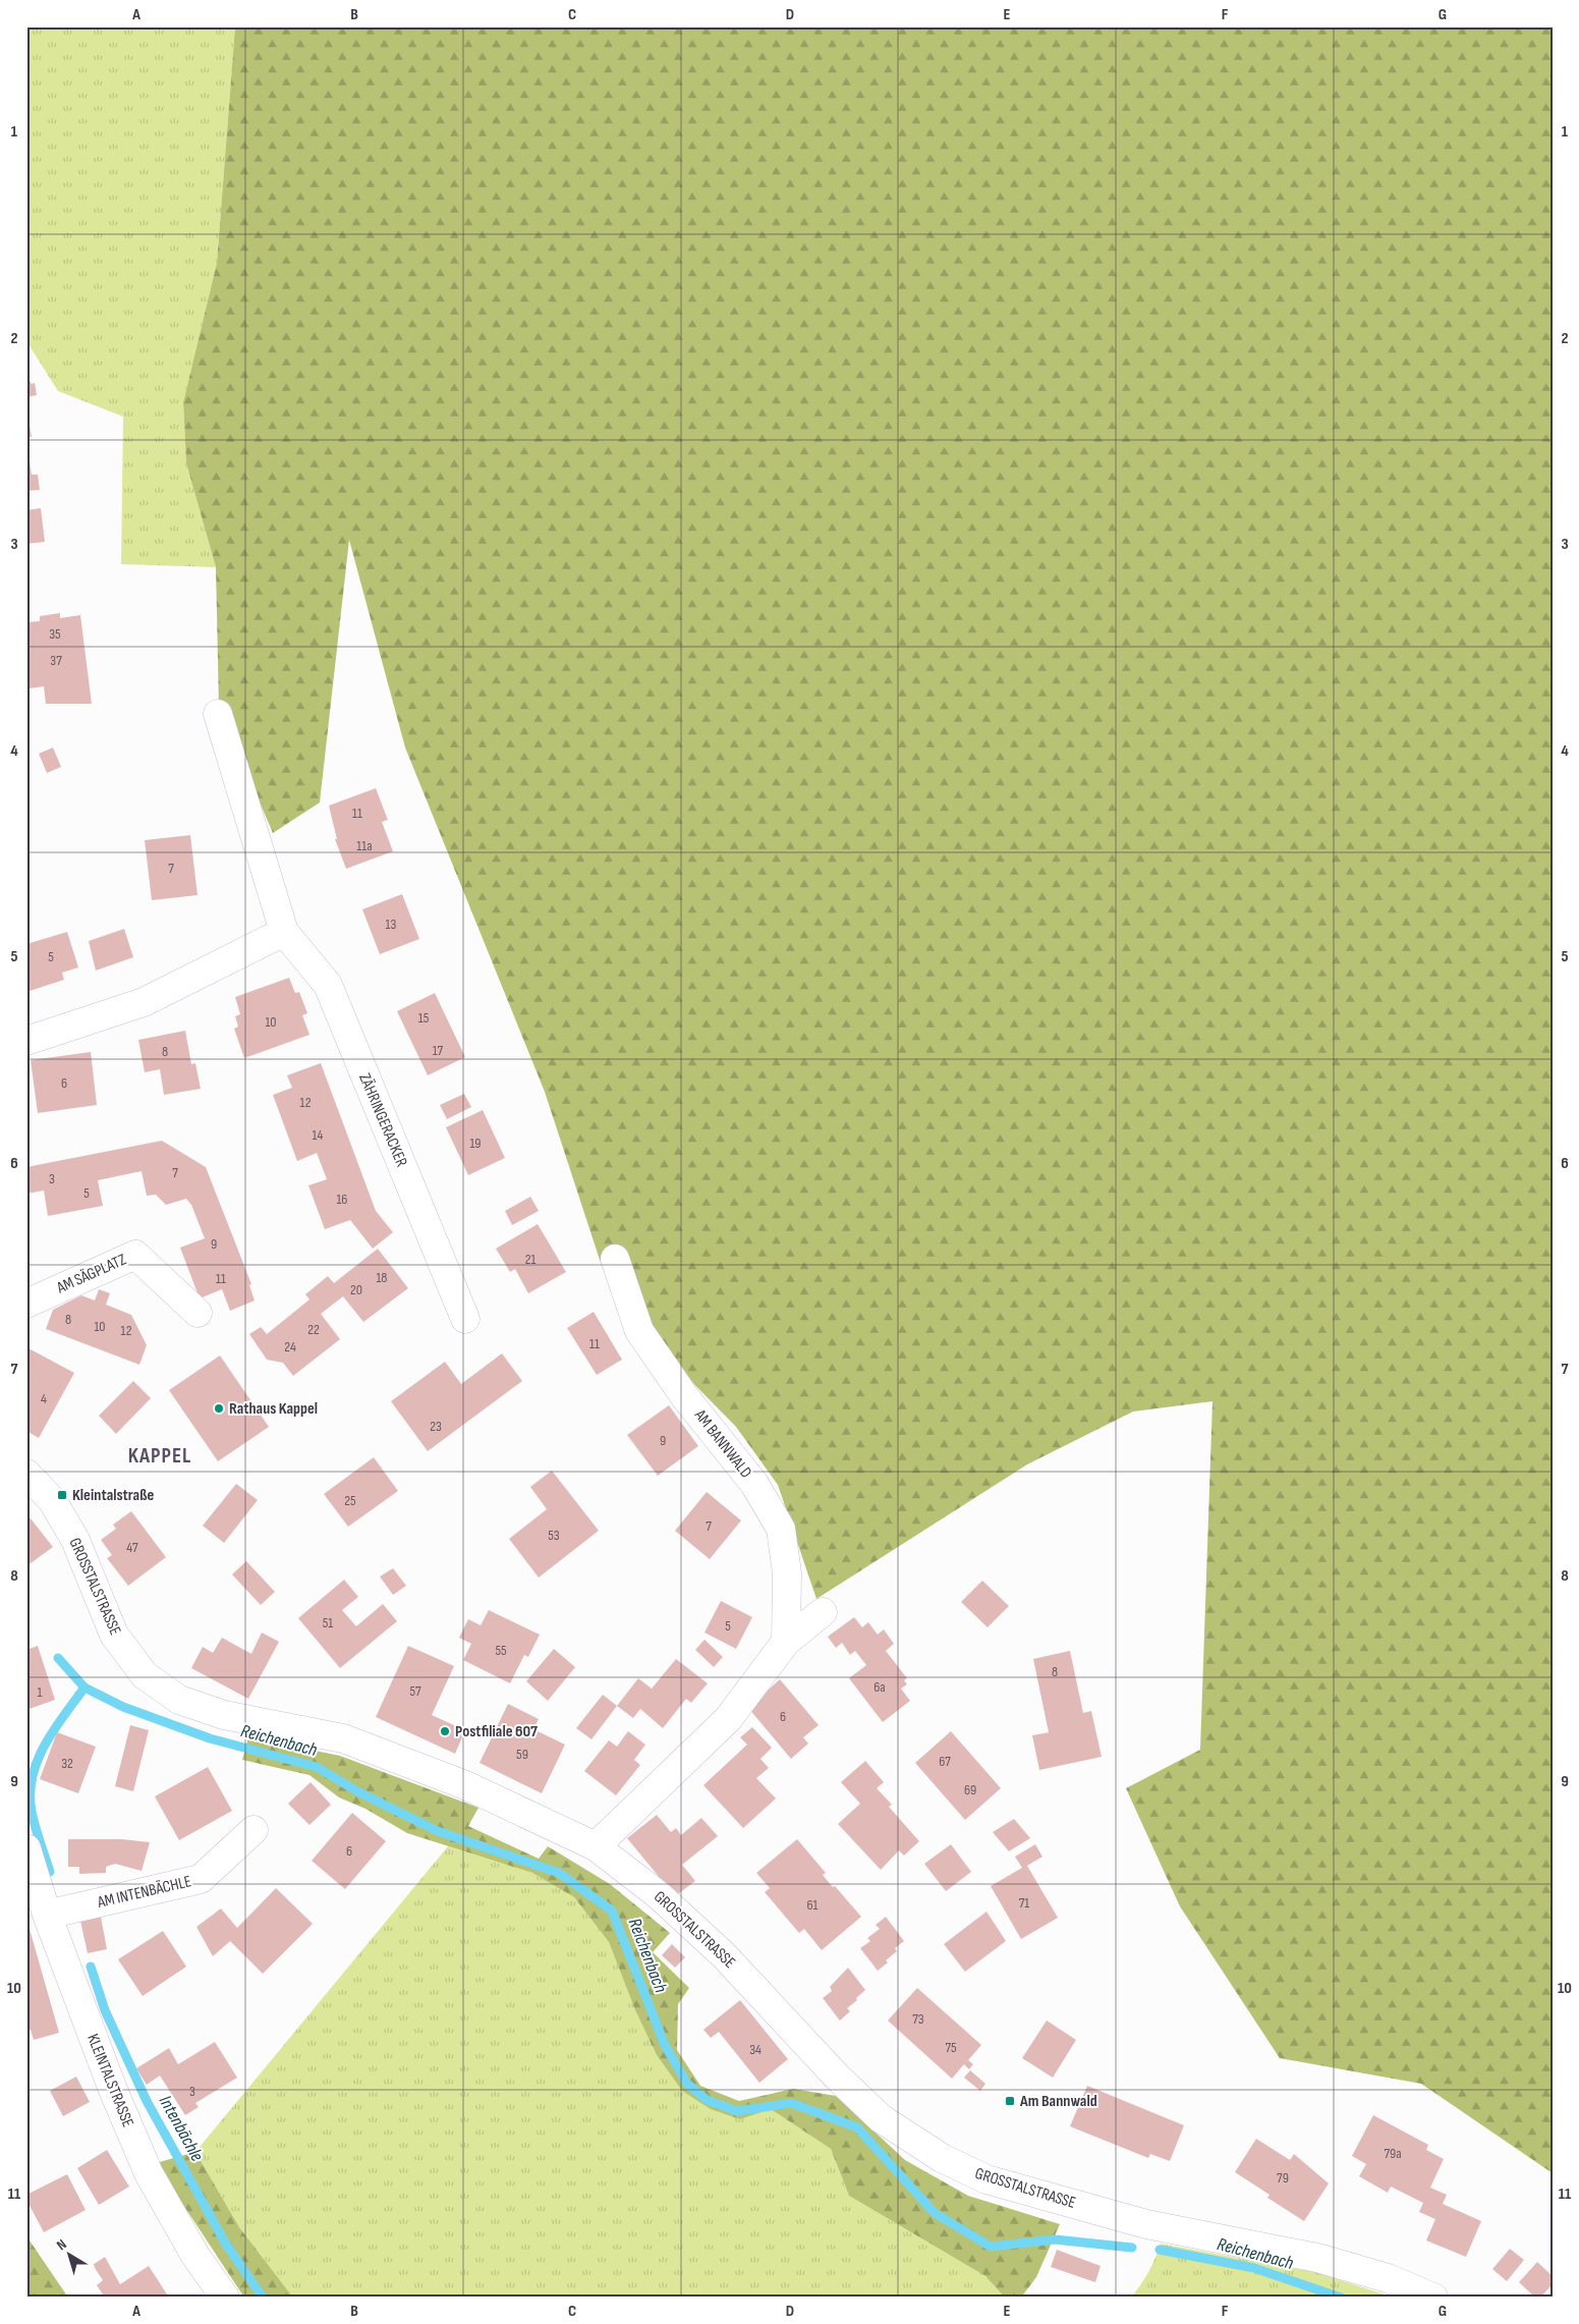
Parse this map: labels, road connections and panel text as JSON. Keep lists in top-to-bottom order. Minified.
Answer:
{"streets":{"street":["ZÄHRINGERACKER","AM SÄGPLATZ","AM BANNWALD","GROSSTALSTRASSE","AM INTENBÄCHLE","KLEINTALSTRASSE"]},"crossings":[["AM INTENBÄCHLE","KLEINTALSTRASSE"]],"districts":["KAPPEL"],"water":["Reichenbach","Intenbächle"],"places":{"other":["Rathaus Kappel","Postfiliale 607"],"transit":["Kleintalstraße","Am Bannwald"]},"house_numbers":["35","37","11","11a","7","13","5","15","10","17","8","6","12","14","19","7","3","5","16","9","21","18","11","20","8","10","22","12","11","24","4","23","9","25","7","53","47","51","5","55","8","6a","57","1","6","59","67","32","69","6","71","61","73","75","34","3","79a","79"],"north":"top left","grid":{"columns":["A","B","C","D","E","F","G"],"rows":["1","2","3","4","5","6","7","8","9","10","11"]}}
